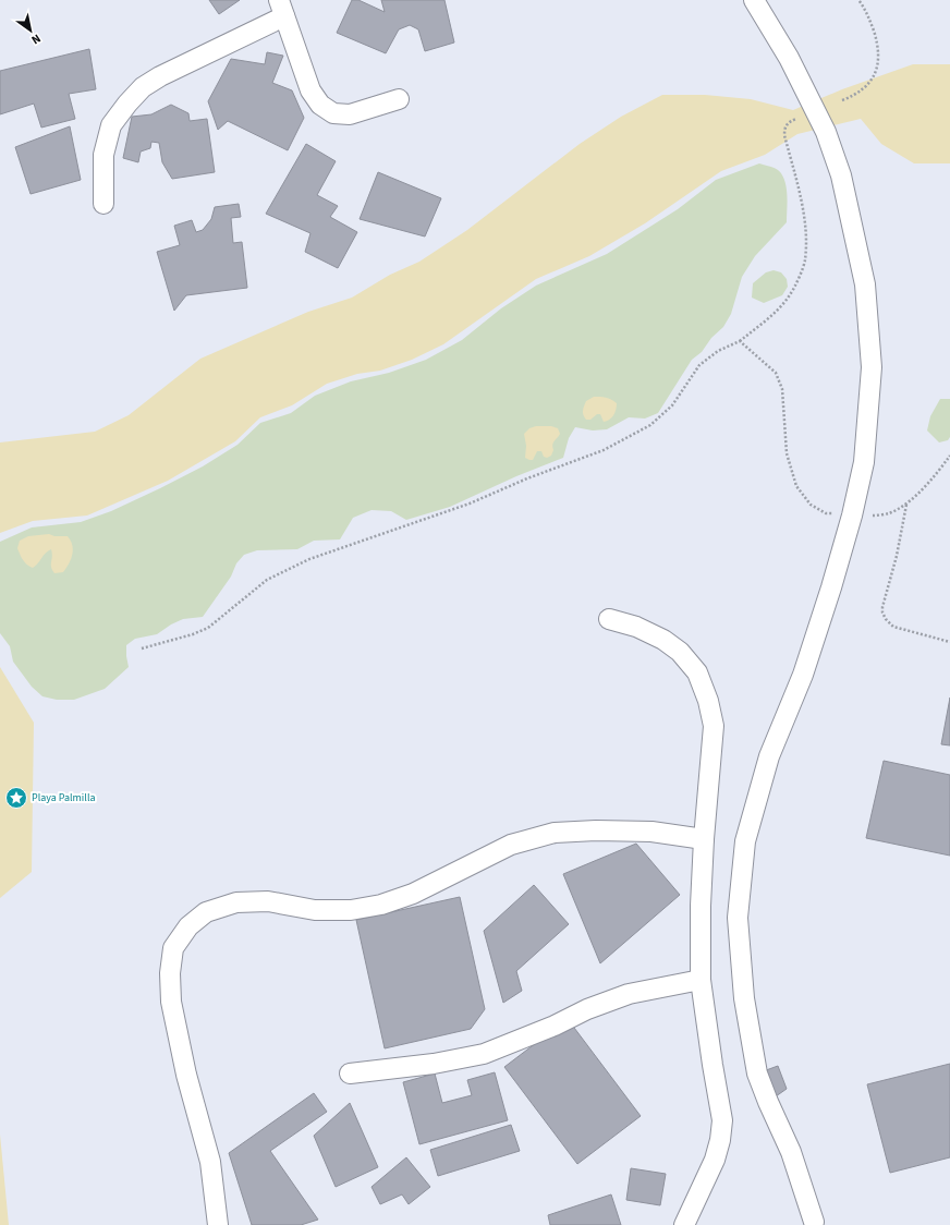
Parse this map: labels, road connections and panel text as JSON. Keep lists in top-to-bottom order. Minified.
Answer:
{"places":{"place":["Playa Palmilla"]},"north":"bottom right"}
